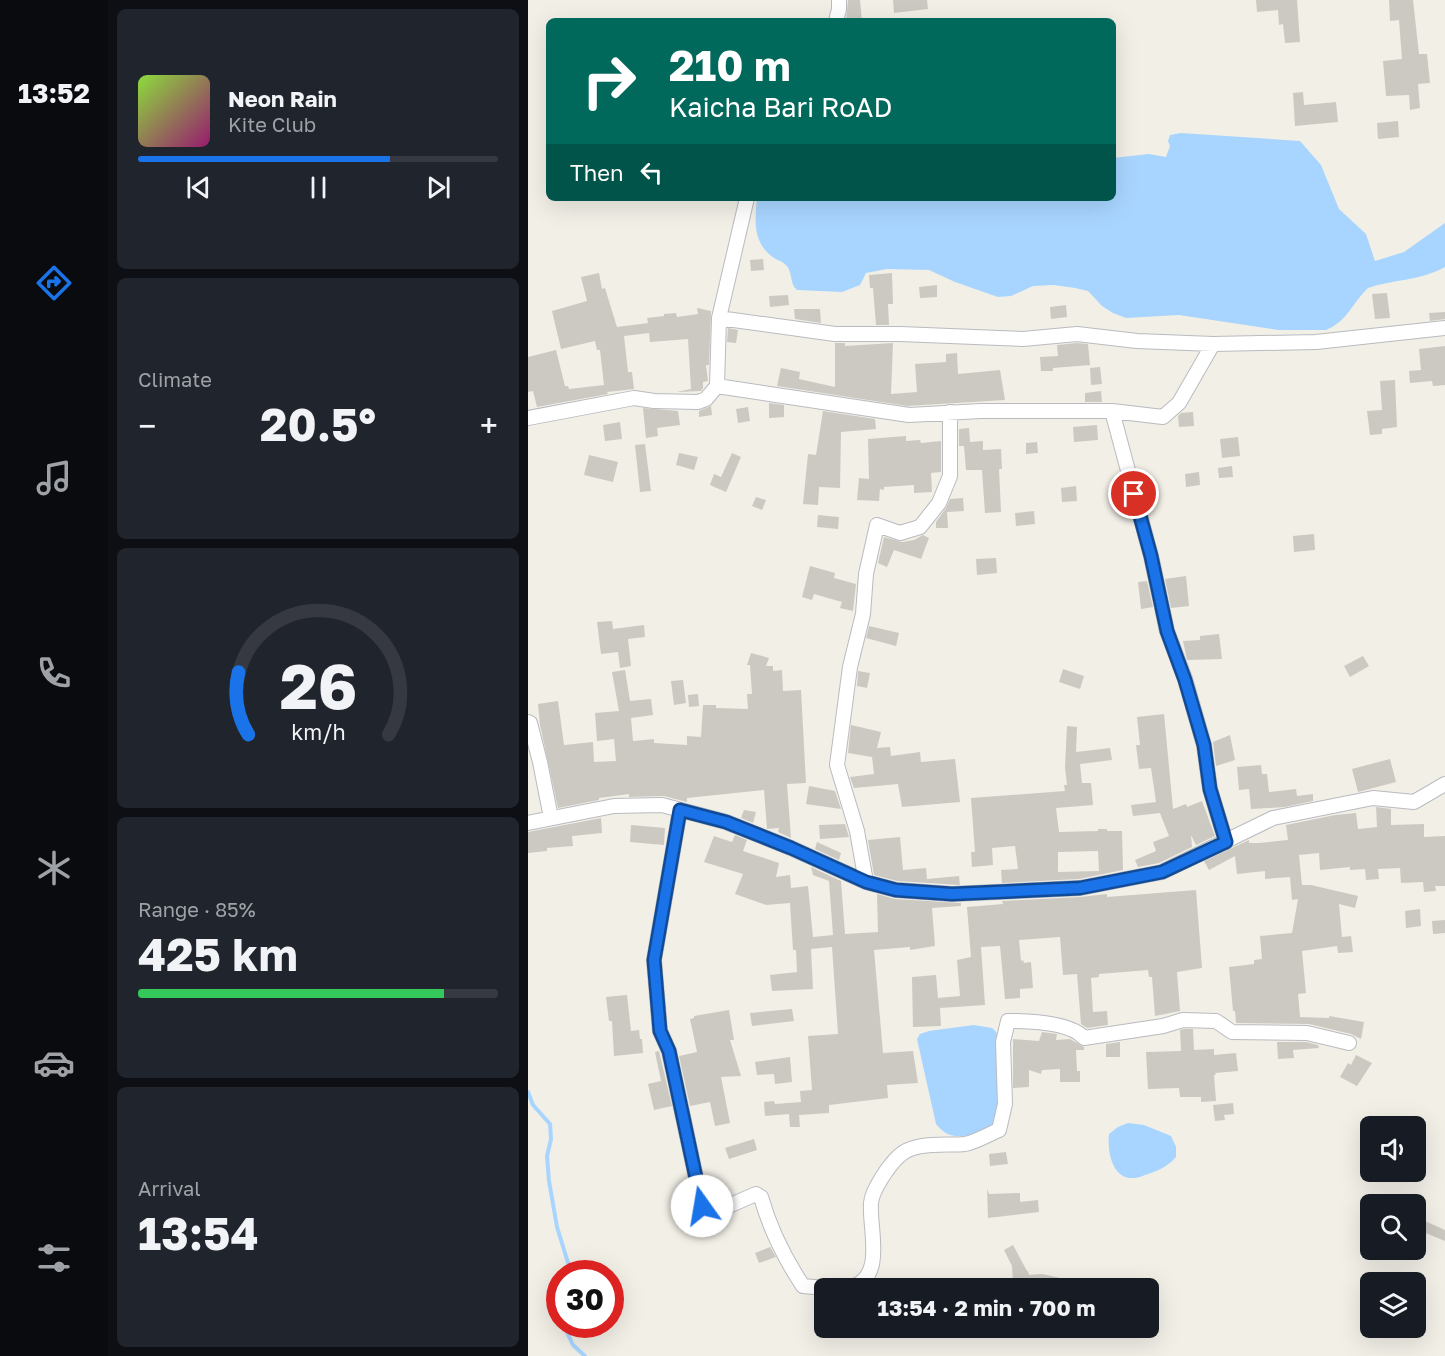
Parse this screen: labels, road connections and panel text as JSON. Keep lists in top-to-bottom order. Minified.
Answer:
{"page":{"tabs":"13:52","turn":["210 m","Kaicha Bari RoAD"],"song":["Neon Rain","Kite Club"],"then":"Then","tile":["Climate",["Range · 85%","425 km"],["Arrival","13:54"]],"heat":["−","20.5°","+"],"limit":"30","trip":"13:54 · 2 min · 700 m","gauge":["26","km/h"]}}
